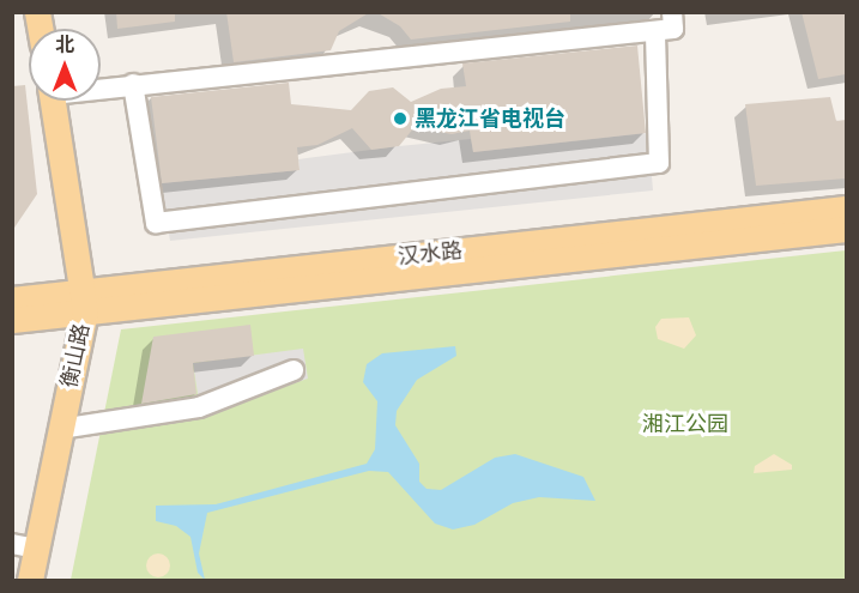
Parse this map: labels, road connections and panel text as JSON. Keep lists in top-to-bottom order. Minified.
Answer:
{"streets":{"main road":["汉水路","衡山路"]},"crossings":[["汉水路","衡山路"]],"parks":["湘江公园"],"places":["黑龙江省电视台"],"north":"top"}
